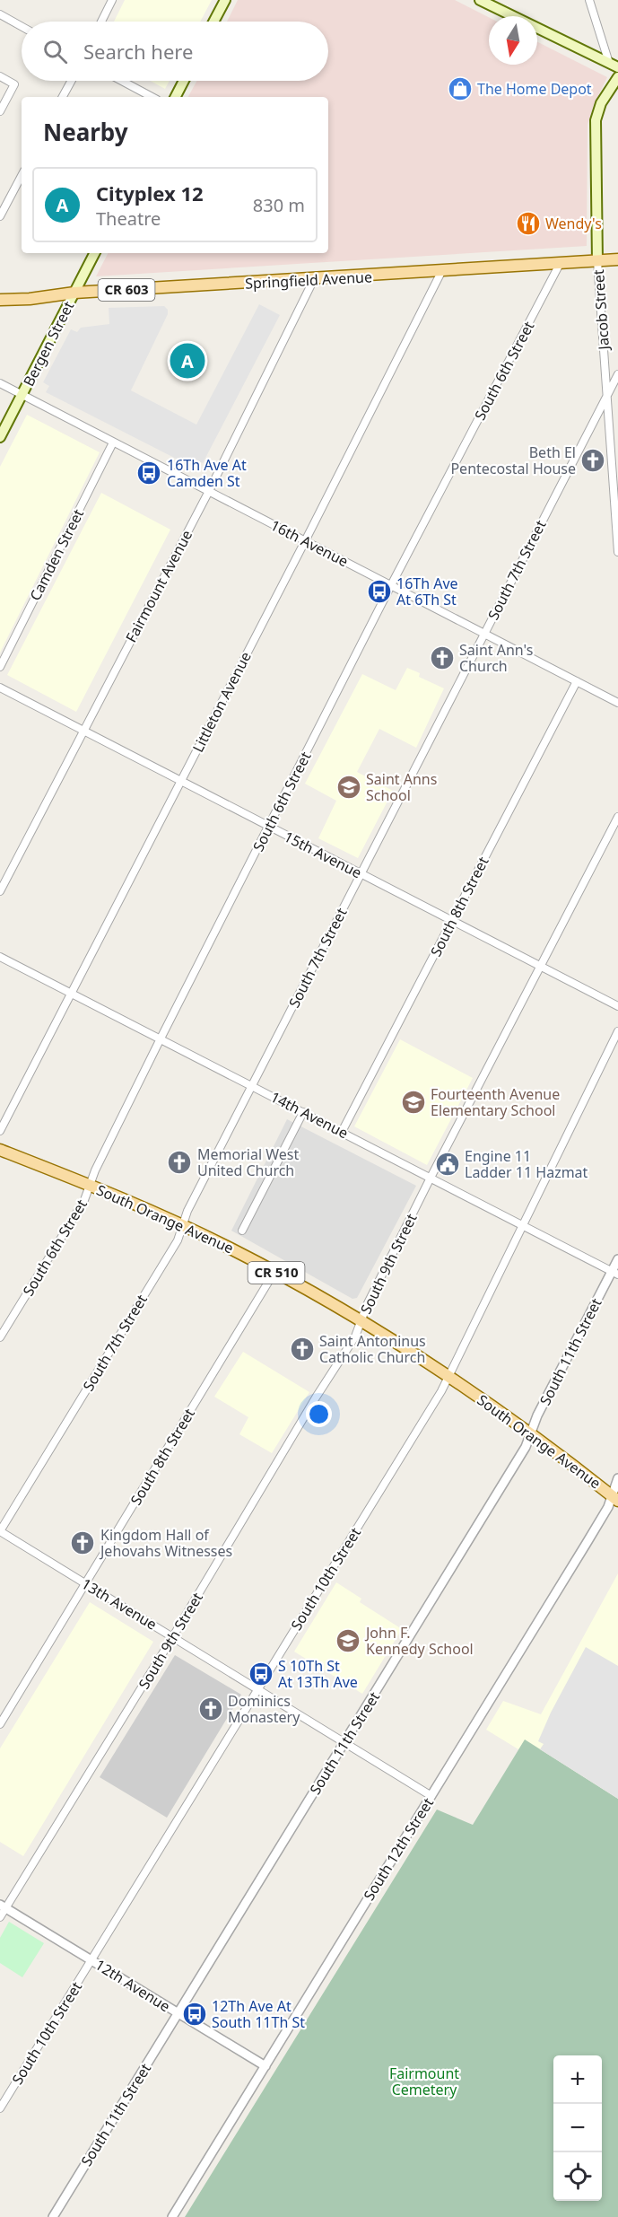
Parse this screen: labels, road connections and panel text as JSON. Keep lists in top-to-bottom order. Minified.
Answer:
{"streets":{"main road":["Springfield Avenue","CR 603","Bergen Street","South Orange Avenue","CR 510"],"street":["Jacob Street","South 6th Street","16th Avenue","Camden Street","South 7th Street","Fairmount Avenue","Littleton Avenue","15th Avenue","South 8th Street","14th Avenue","South 9th Street","South 11th Street","South 10th Street","13th Avenue","South 12th Street","12th Avenue"]},"crossings":[["Springfield Avenue","Jacob Street"],["Springfield Avenue","Bergen Street"],["Springfield Avenue","South 6th Street"],["Springfield Avenue","Fairmount Avenue"],["Springfield Avenue","Littleton Avenue"],["Jacob Street","South 7th Street"],["Bergen Street","16th Avenue"],["South 6th Street","16th Avenue"],["South 6th Street","15th Avenue"],["South 6th Street","14th Avenue"],["South 6th Street","South Orange Avenue"],["16th Avenue","Camden Street"],["16th Avenue","South 7th Street"],["16th Avenue","Fairmount Avenue"],["16th Avenue","Littleton Avenue"],["16th Avenue","South 8th Street"],["South 7th Street","15th Avenue"],["South 7th Street","14th Avenue"],["South 7th Street","South Orange Avenue"],["South 7th Street","13th Avenue"],["Fairmount Avenue","15th Avenue"],["Littleton Avenue","15th Avenue"],["Littleton Avenue","14th Avenue"],["15th Avenue","South 8th Street"],["15th Avenue","South 9th Street"],["South 8th Street","14th Avenue"],["South 8th Street","South Orange Avenue"],["South 8th Street","13th Avenue"],["14th Avenue","South 9th Street"],["14th Avenue","South 11th Street"],["14th Avenue","South 10th Street"],["South Orange Avenue","South 9th Street"],["South Orange Avenue","South 11th Street"],["South Orange Avenue","South 10th Street"],["South Orange Avenue","South 12th Street"],["South 9th Street","13th Avenue"],["South 9th Street","12th Avenue"],["South 11th Street","13th Avenue"],["South 11th Street","12th Avenue"],["South 10th Street","13th Avenue"],["South 10th Street","12th Avenue"],["13th Avenue","South 12th Street"],["South 12th Street","12th Avenue"]],"parks":["Fairmount Cemetery"],"places":{"shop":["The Home Depot"],"restaurant":["Wendy's"],"church":["Beth El Pentecostal House","Saint Ann's Church","Memorial West United Church","Saint Antoninus Catholic Church","Kingdom Hall of Jehovahs Witnesses","Dominics Monastery"],"bus stop":["16Th Ave At Camden St","16Th Ave At 6Th St","S 10Th St At 13Th Ave","12Th Ave At South 11Th St"],"school or university":["Saint Anns School","Fourteenth Avenue Elementary School","John F. Kennedy School"],"public building":["Engine 11 Ladder 11 Hazmat"]},"north":"bottom","page":{"search":"Search here","heading":"Nearby","list":[{"mark":"A","name":"Cityplex 12","note":"Theatre","value":"830 m"}],"pins":"A","map_buttons":["+","−"]}}
